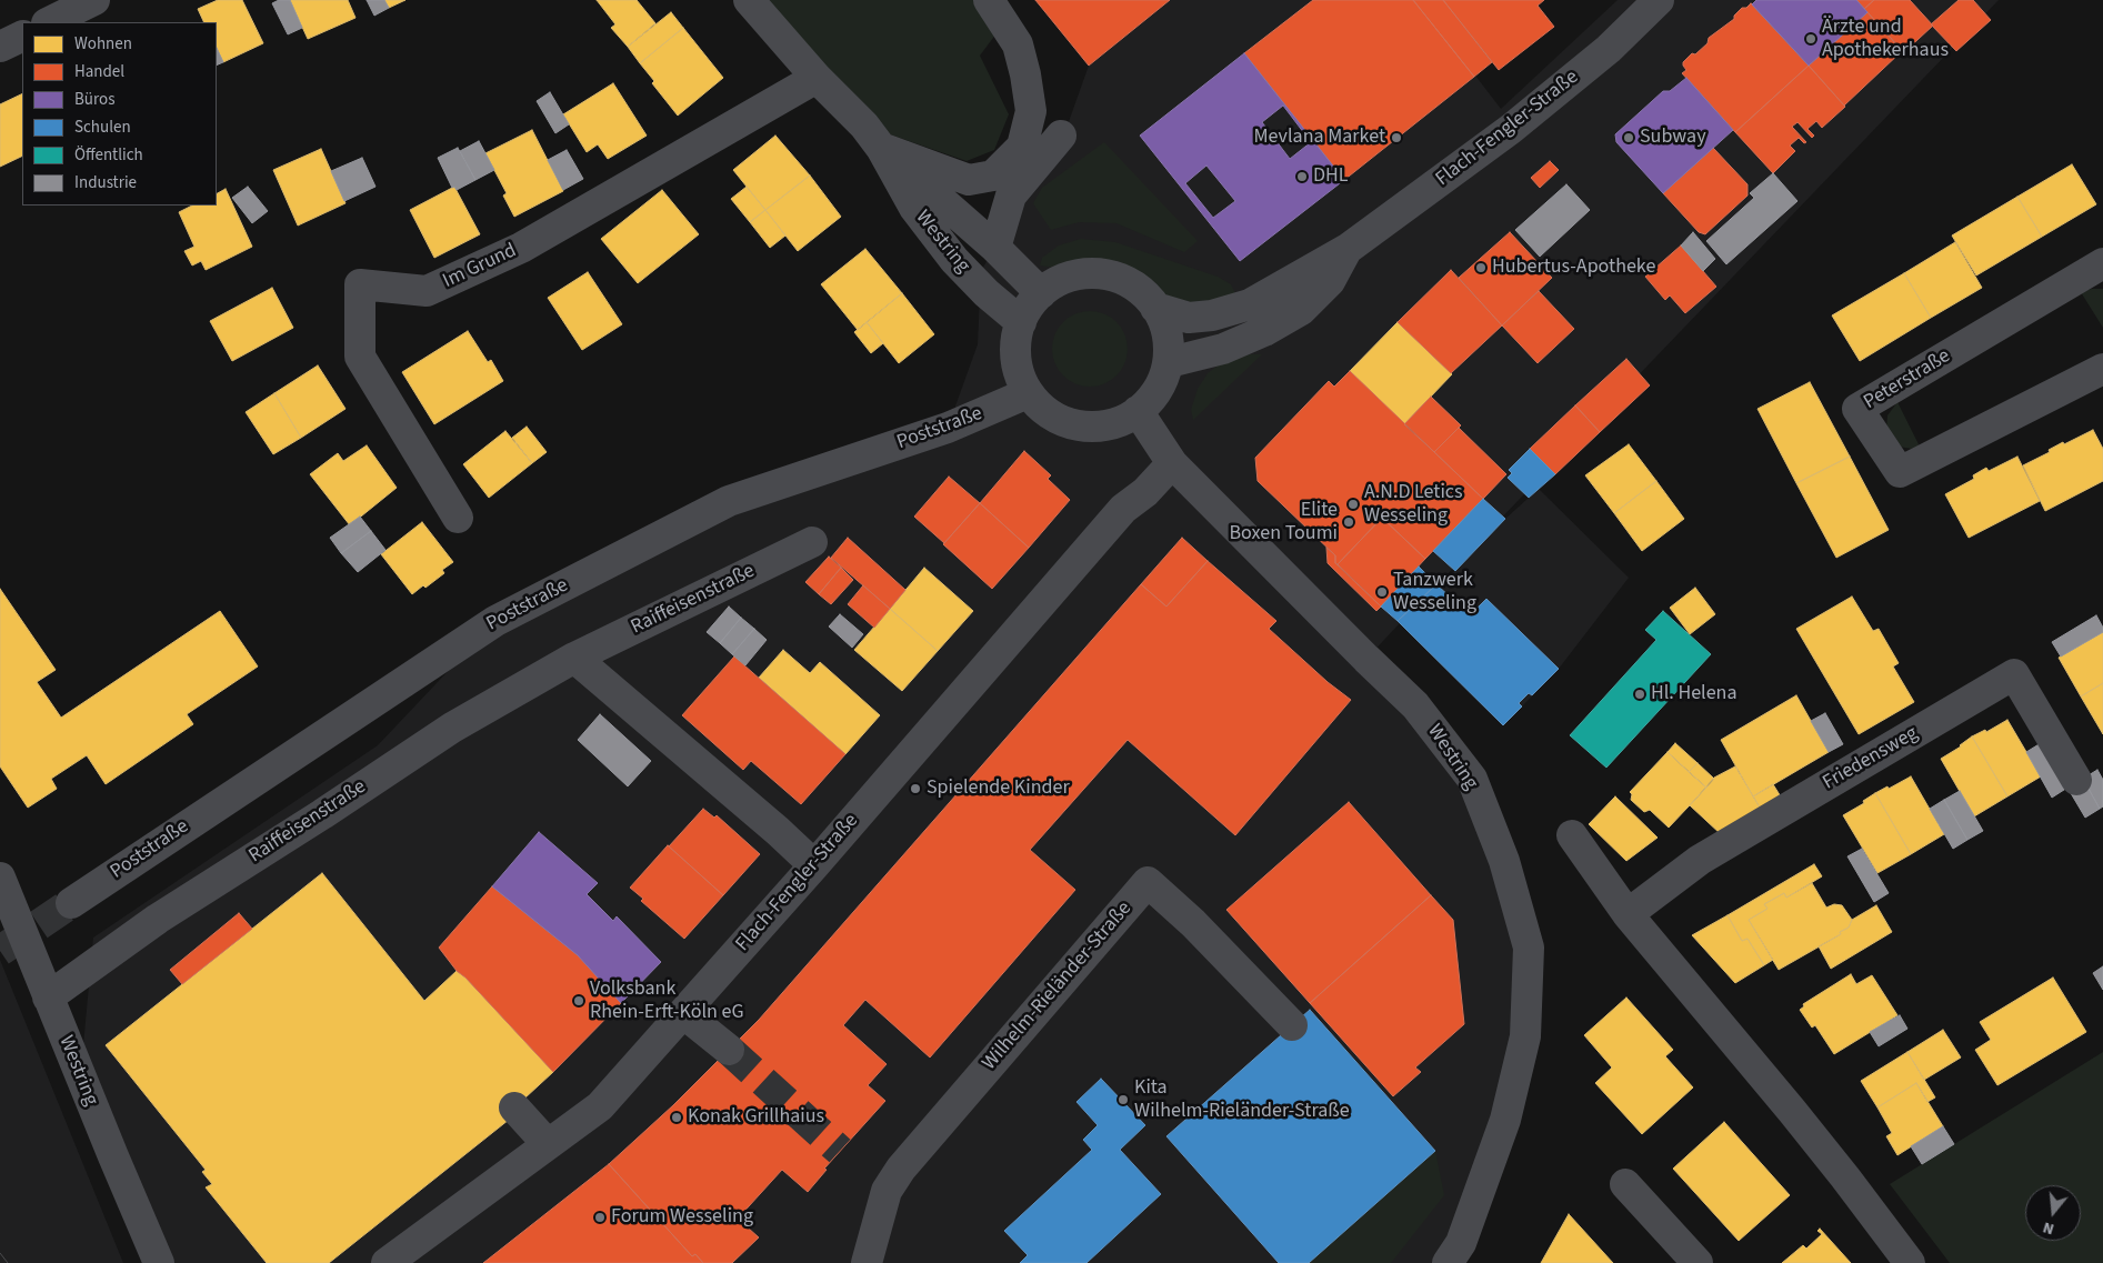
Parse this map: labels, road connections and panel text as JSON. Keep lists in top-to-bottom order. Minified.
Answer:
{"streets":{"street":["Flach-Fengler-Straße","Westring","Im Grund","Peterstraße","Poststraße","Raiffeisenstraße","Friedensweg","Wilhelm-Rieländer-Straße"]},"crossings":[["Flach-Fengler-Straße","Westring"],["Flach-Fengler-Straße","Poststraße"],["Westring","Im Grund"],["Westring","Poststraße"],["Westring","Raiffeisenstraße"]],"places":["Ärzte und Apothekerhaus","Mevlana Market","Subway","DHL","Hubertus-Apotheke","A.N.D Letics Wesseling","Elite Boxen Toumi","Tanzwerk Wesseling","Hl. Helena","Spielende Kinder","Volksbank Rhein-Erft-Köln eG","Kita Wilhelm-Rieländer-Straße","Konak Grillhaius","Forum Wesseling"],"legend":["Wohnen","Handel","Büros","Schulen","Öffentlich","Industrie"],"north":"bottom"}
